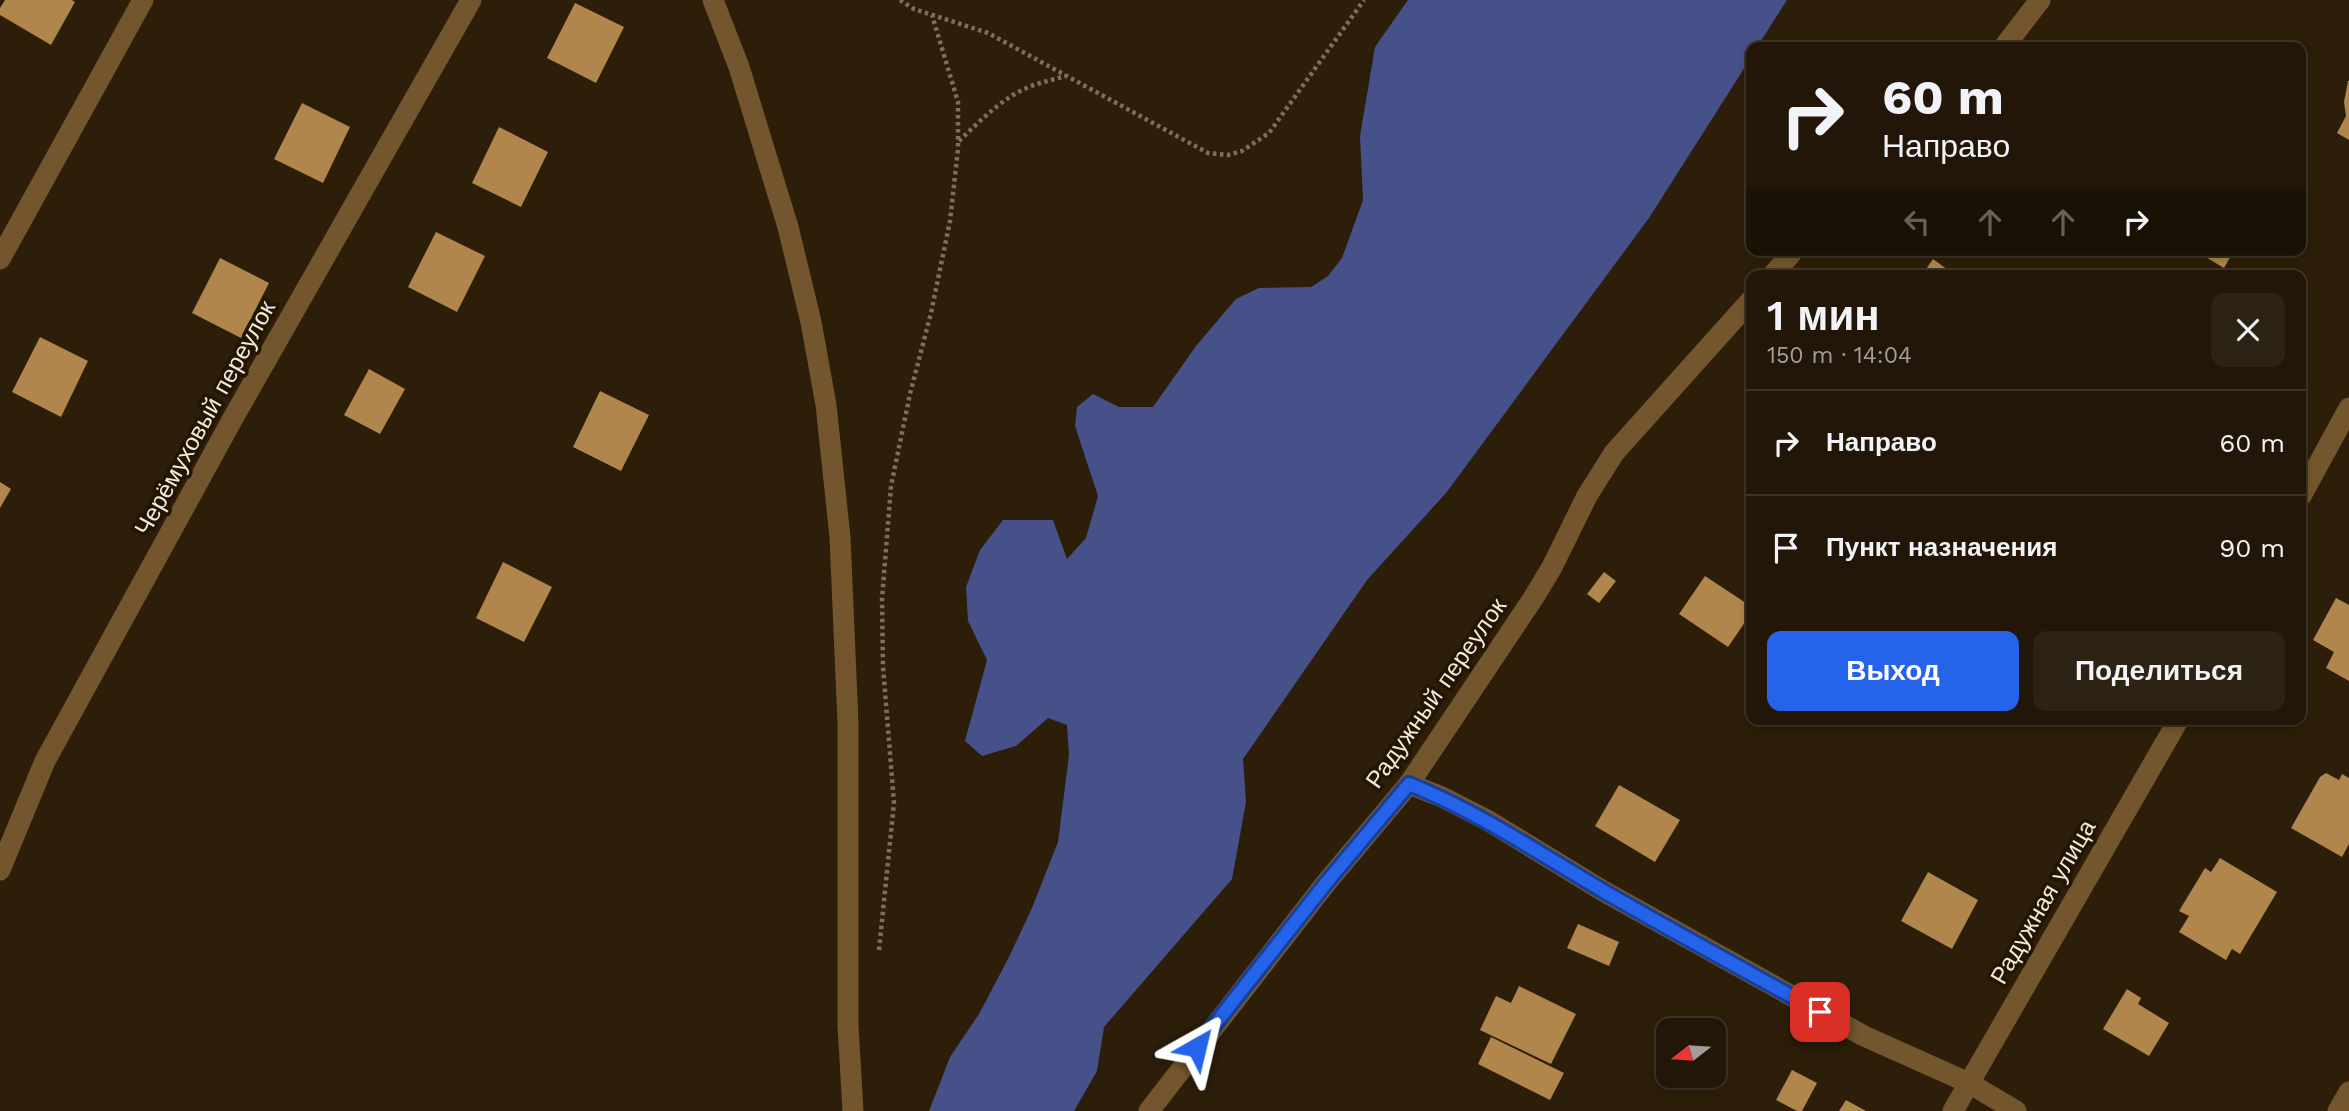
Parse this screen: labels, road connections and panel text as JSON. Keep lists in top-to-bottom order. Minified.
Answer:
{"streets":{"street":["Черёмуховый переулок","Радужный переулок","Радужная улица"]},"north":"left","page":{"turn":["60 m","Направо"],"heading":["1 мин","150 m · 14:04"],"list":[{"name":"Направо","value":"60 m"},{"name":"Пункт назначения","value":"90 m"}],"buttons":["Выход","Поделиться"]}}
